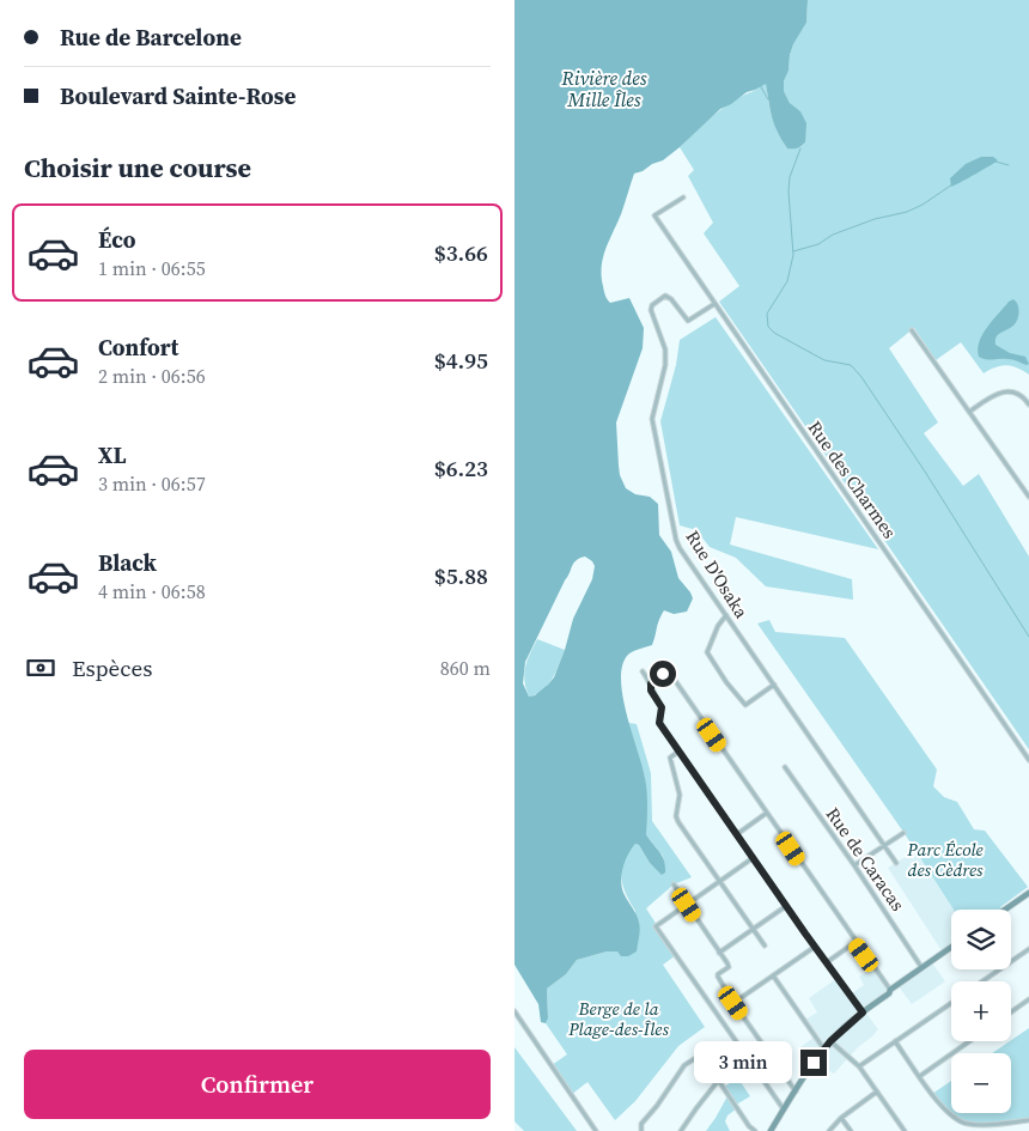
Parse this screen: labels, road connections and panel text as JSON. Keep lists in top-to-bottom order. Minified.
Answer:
{"streets":{"street":["Rue des Charmes","Rue D'Osaka","Rue de Caracas"]},"crossings":[["Rue des Charmes","Rue D'Osaka"]],"water":["Rivière des Mille Îles"],"parks":["Parc École des Cèdres","Berge de la Plage-des-Îles"],"page":{"banner":["Rue de Barcelone","Boulevard Sainte-Rose"],"heading":"Choisir une course","list":[{"name":"Éco","note":"1 min · 06:55","value":"$3.66"},{"name":"Confort","note":"2 min · 06:56","value":"$4.95"},{"name":"XL","note":"3 min · 06:57","value":"$6.23"},{"name":"Black","note":"4 min · 06:58","value":"$5.88"}],"pay":["Espèces","860 m"],"map_buttons":["+","−"],"buttons":"Confirmer","bubble":"3 min"}}
